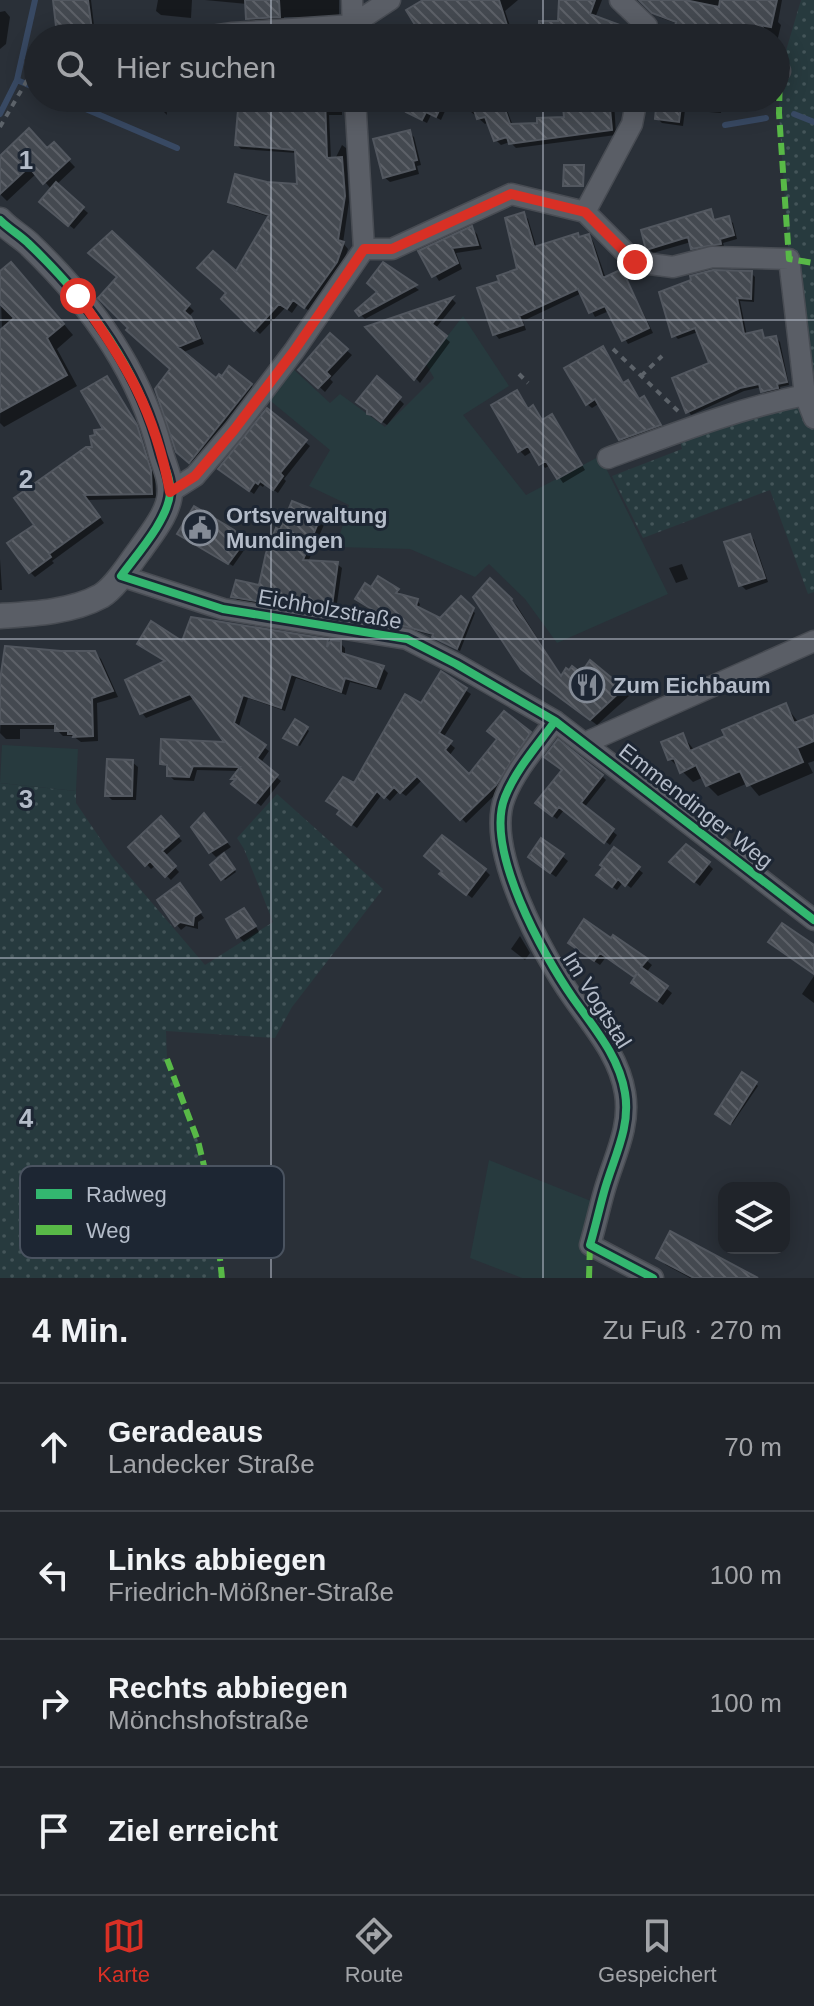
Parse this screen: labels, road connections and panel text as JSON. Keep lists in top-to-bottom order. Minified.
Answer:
{"streets":{"street":["Eichholzstraße","Emmendinger Weg","Im Vogtstal"]},"crossings":[["Eichholzstraße","Emmendinger Weg"],["Eichholzstraße","Im Vogtstal"],["Emmendinger Weg","Im Vogtstal"]],"places":{"public building":["Ortsverwaltung Mundingen"],"restaurant":["Zum Eichbaum"]},"legend":["Radweg","Weg"],"page":{"search":"Hier suchen","heading":["4 Min.","Zu Fuß · 270 m"],"list":[["Geradeaus","Landecker Straße","70 m"],["Links abbiegen","Friedrich-Mößner-Straße","100 m"],["Rechts abbiegen","Mönchshofstraße","100 m"],"Ziel erreicht"],"nav":["Karte","Route","Gespeichert"]},"grid":{"rows":["1","2","3","4"]}}
